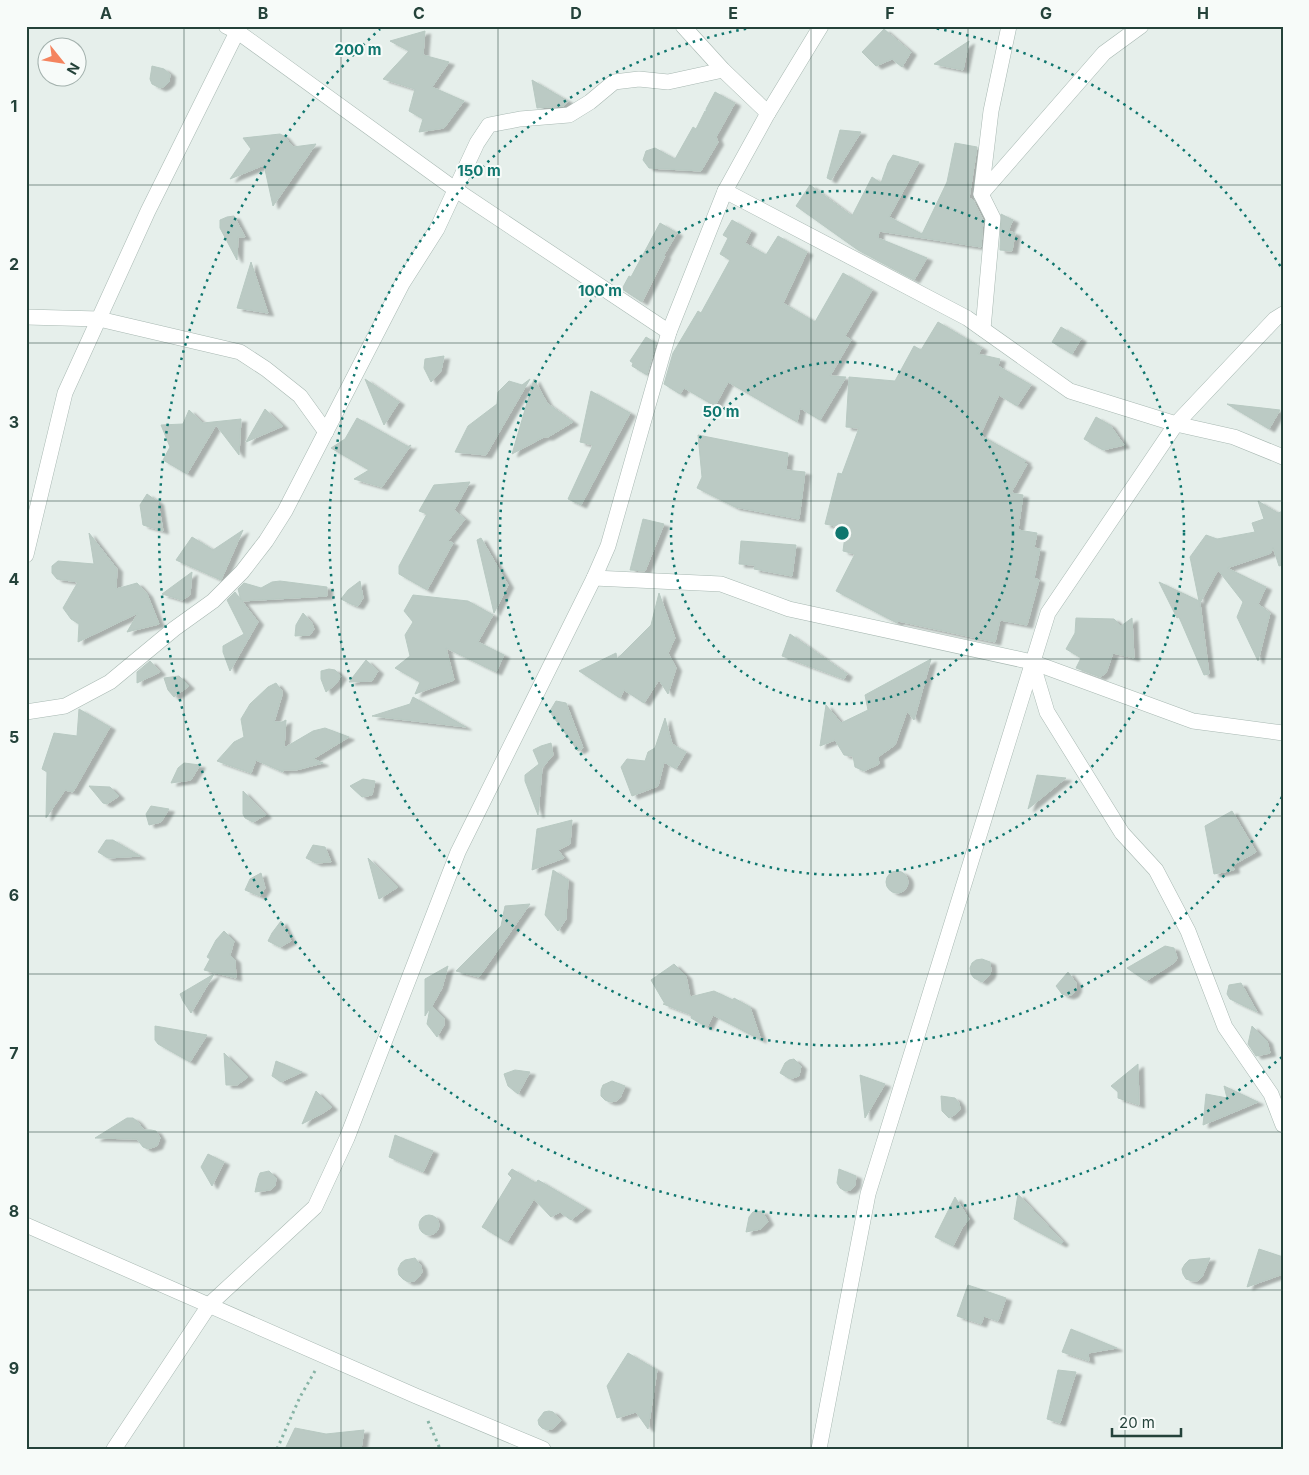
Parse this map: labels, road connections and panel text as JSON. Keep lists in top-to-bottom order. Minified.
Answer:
{"scale_bar":"20 m","north":"bottom right","grid":{"columns":["A","B","C","D","E","F","G","H"],"rows":["1","2","3","4","5","6","7","8","9"]},"rings":["200 m","150 m","100 m","50 m"]}
